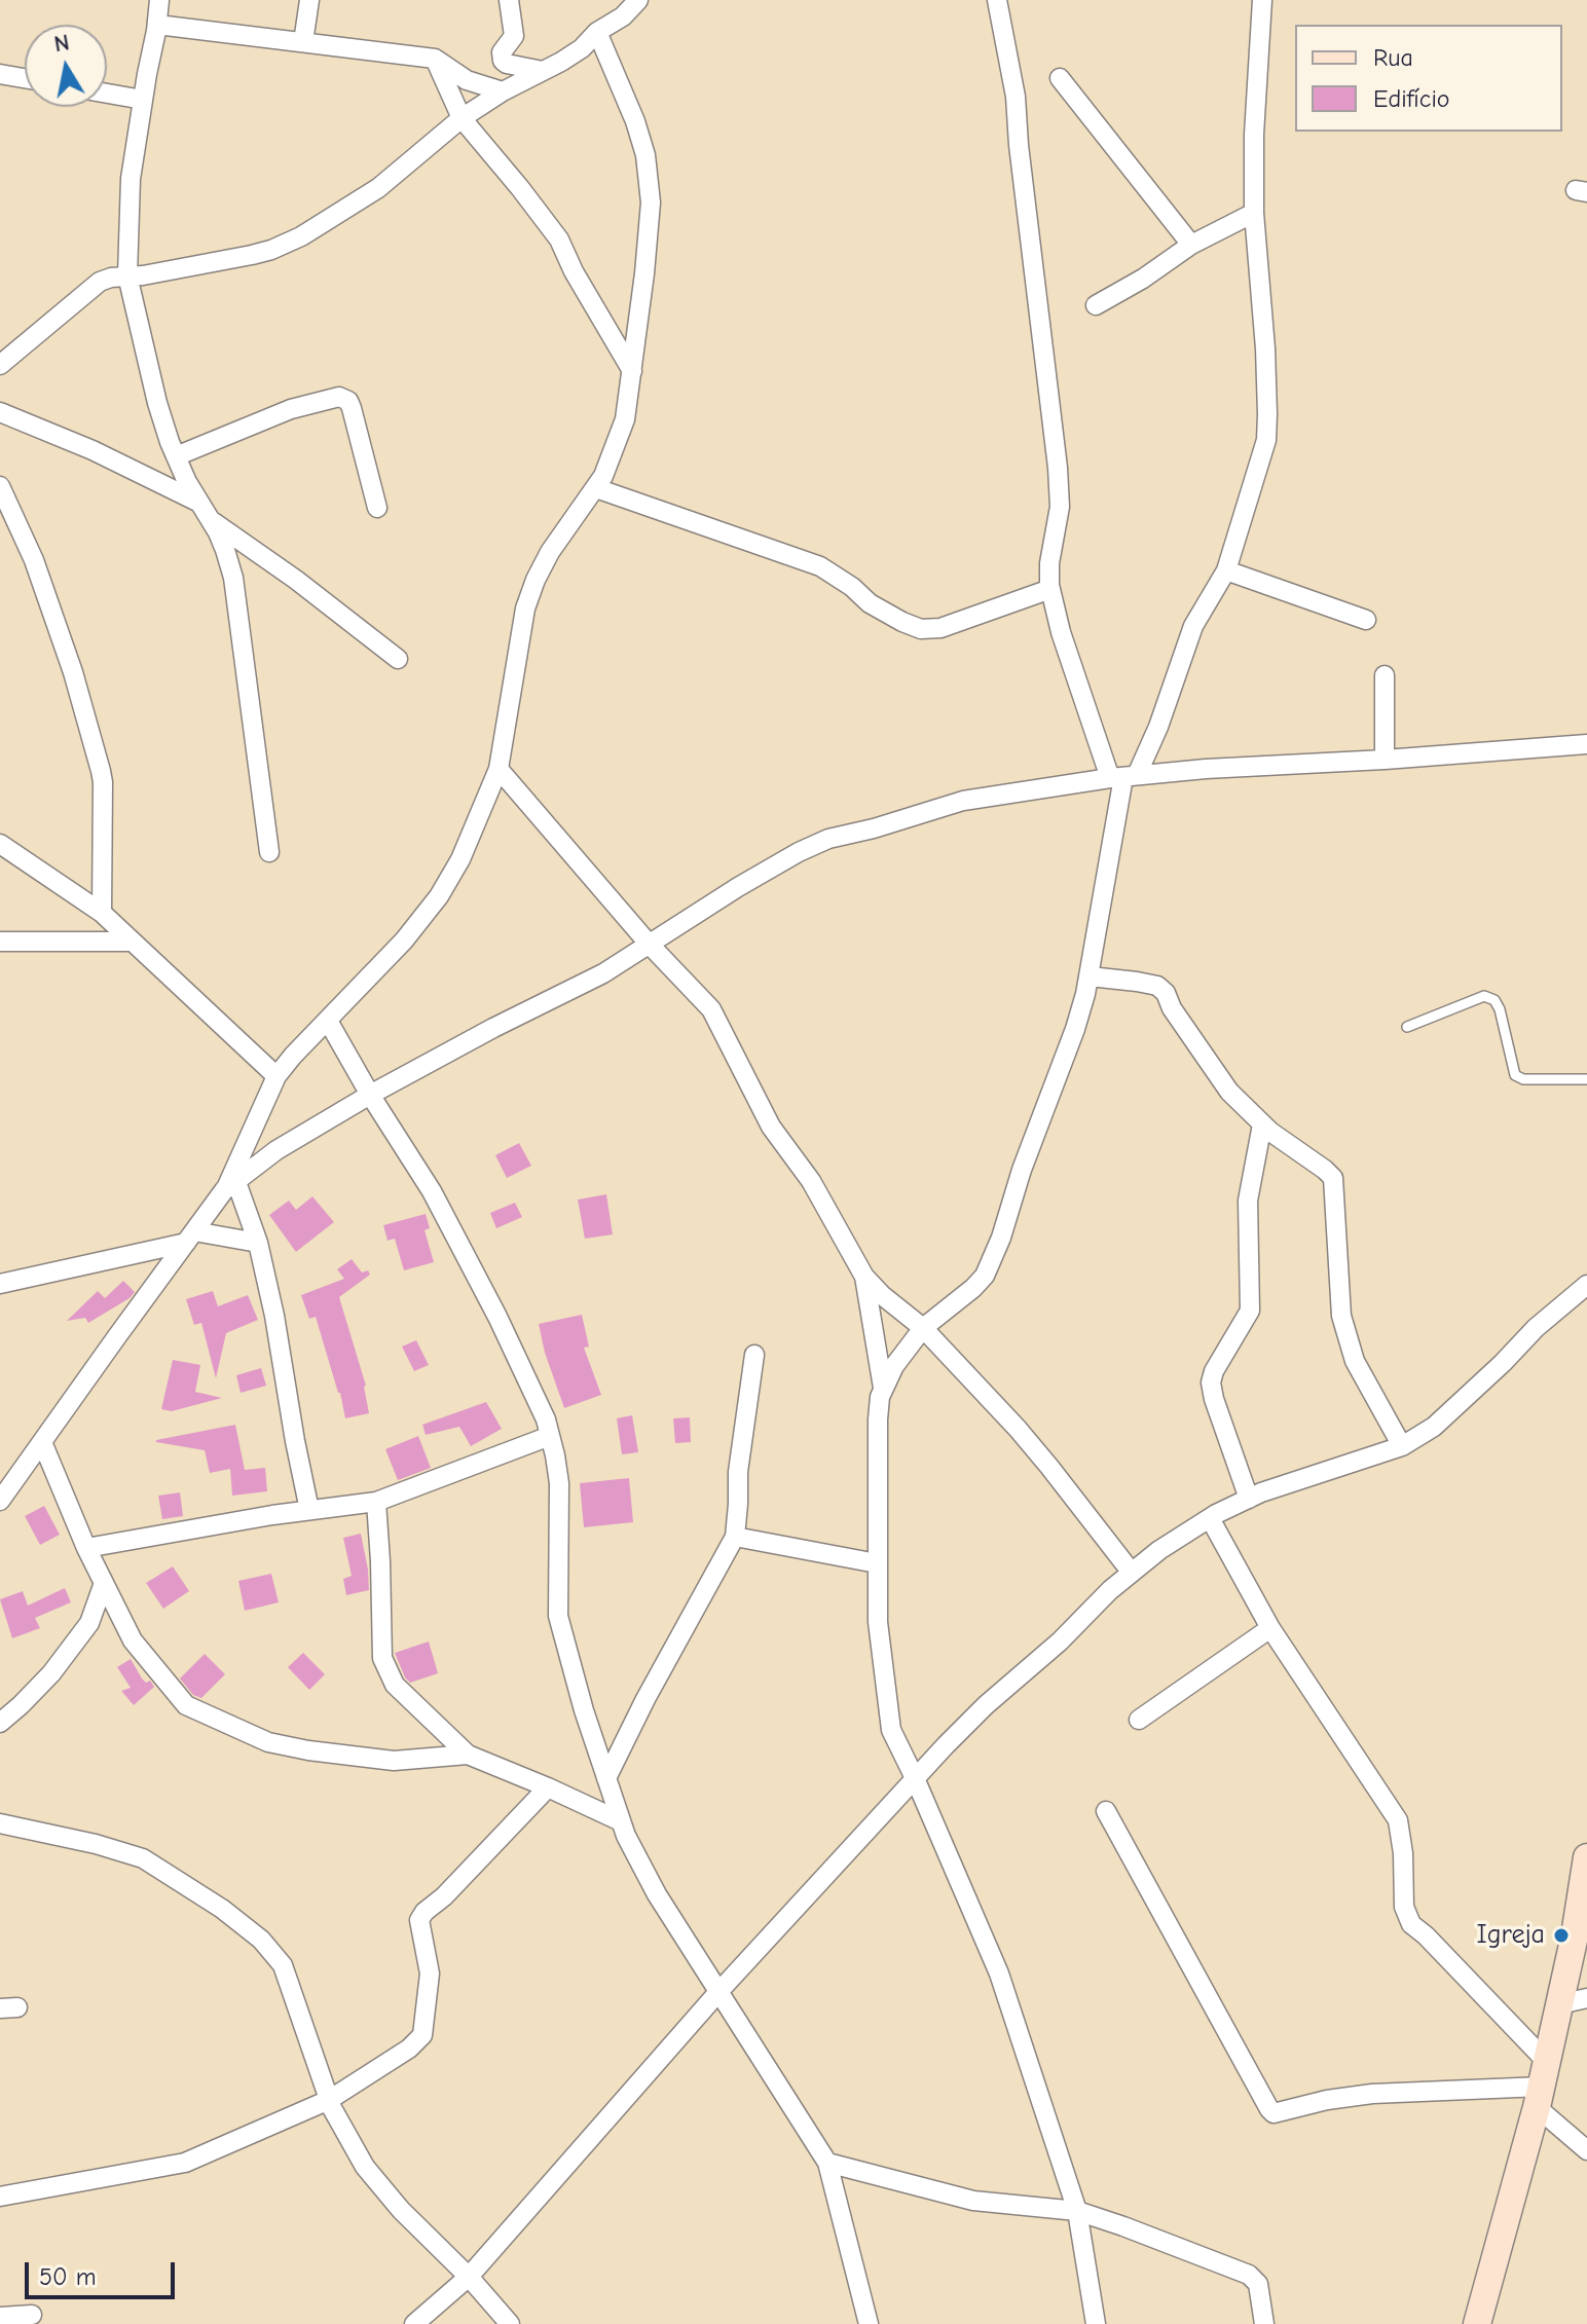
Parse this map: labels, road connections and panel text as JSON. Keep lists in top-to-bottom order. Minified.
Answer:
{"places":["Igreja"],"legend":["Rua","Edifício"],"scale_bar":"50 m","north":"top"}
